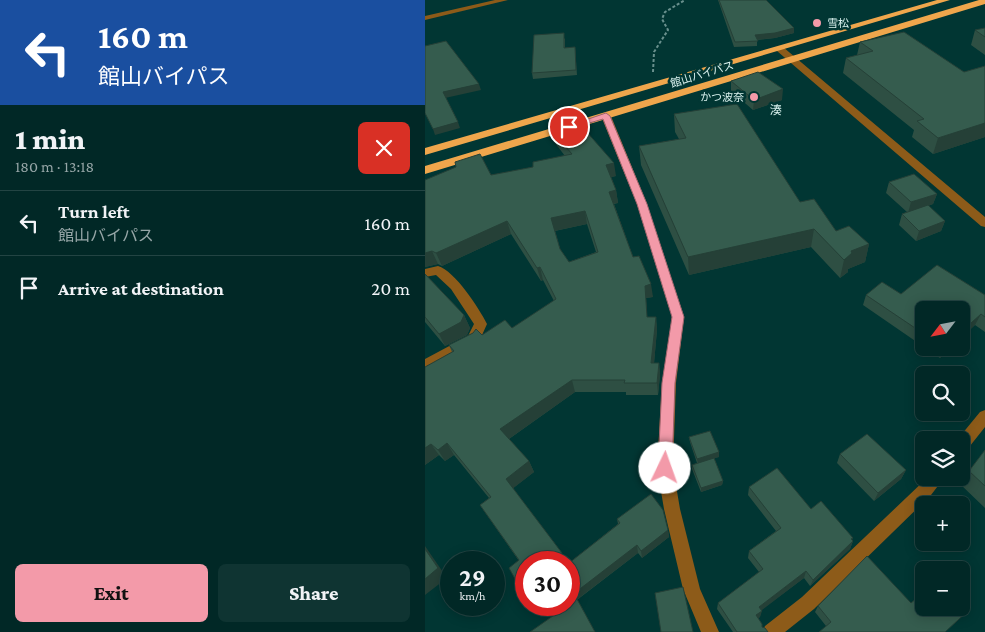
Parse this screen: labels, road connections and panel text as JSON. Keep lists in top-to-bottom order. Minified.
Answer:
{"streets":{"highway":["館山バイパス"]},"districts":["湊"],"places":["雪松","かつ波奈"],"north":"bottom left","page":{"turn":["160 m","館山バイパス"],"heading":["1 min","180 m · 13:18"],"list":[{"name":"Turn left","note":"館山バイパス","value":"160 m"},{"name":"Arrive at destination","value":"20 m"}],"map_buttons":["+","−"],"speed":"29 km/h","limit":"30","buttons":["Exit","Share"]}}
